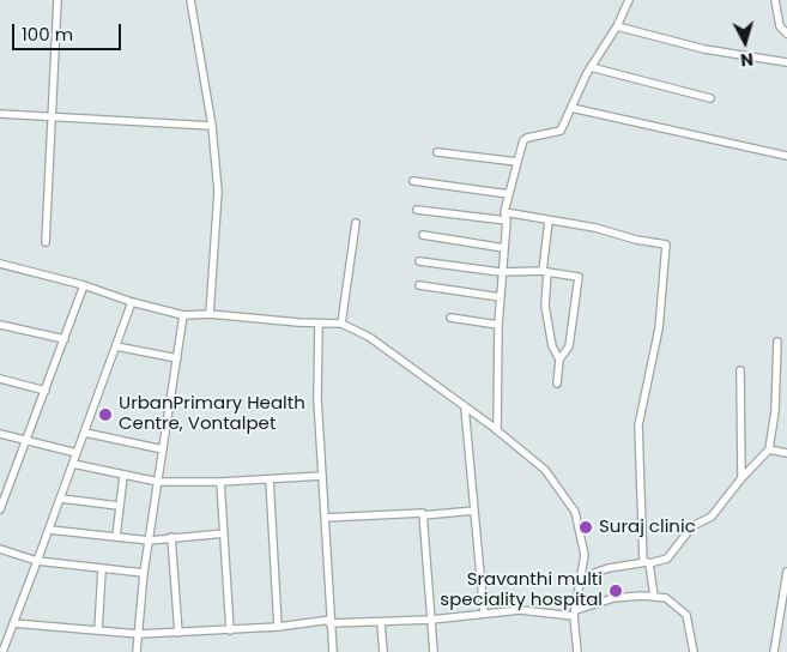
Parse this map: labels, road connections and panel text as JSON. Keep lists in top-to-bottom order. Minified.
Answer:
{"places":["UrbanPrimary Health Centre, Vontalpet","Suraj clinic","Sravanthi multi speciality hospital"],"scale_bar":"100 m","north":"bottom"}
